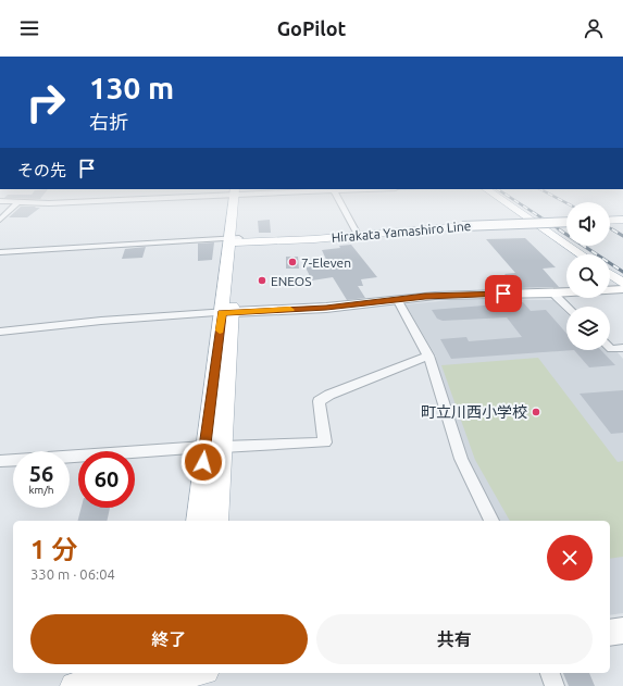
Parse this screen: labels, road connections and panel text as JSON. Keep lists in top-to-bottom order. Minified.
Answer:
{"streets":{"main road":["Hirakata Yamashiro Line"]},"places":["7-Eleven","ENEOS","町立川西小学校"],"page":{"header":"GoPilot","turn":["130 m","右折"],"then":"その先","speed":"56 km/h","limit":"60","heading":["1 分","330 m · 06:04"],"buttons":["終了","共有"]}}
